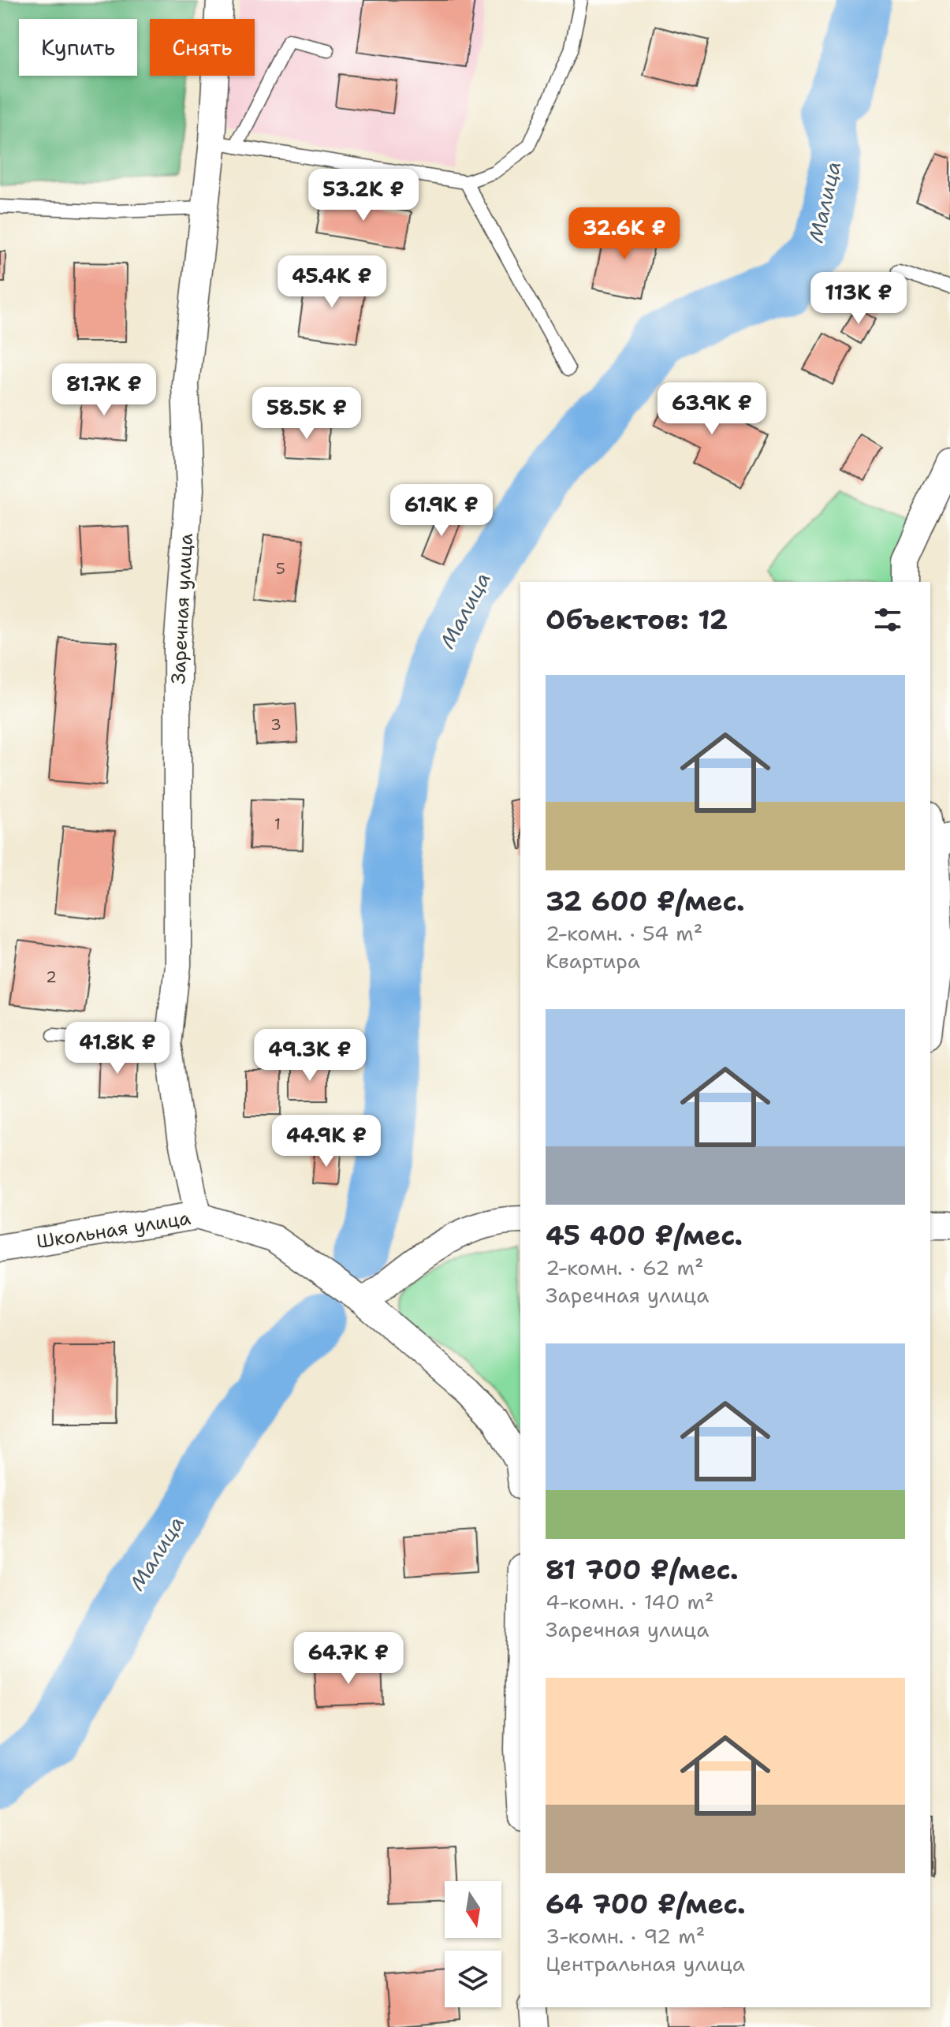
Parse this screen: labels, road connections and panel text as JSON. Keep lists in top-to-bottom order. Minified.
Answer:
{"streets":{"street":["Заречная улица","Школьная улица"]},"crossings":[["Заречная улица","Школьная улица"]],"water":["Малица"],"house_numbers":["5","3","1","2"],"north":"bottom","page":{"chip":["Купить","Снять"],"price":["53.2K ₽","32.6K ₽","45.4K ₽","113K ₽","81.7K ₽","63.9K ₽","58.5K ₽","61.9K ₽","41.8K ₽","49.3K ₽","44.9K ₽","64.7K ₽"],"heading":"Объектов: 12","list":[{"name":"32 600 ₽/мес.","note":"2-комн. · 54 m² · Квартира"},{"name":"45 400 ₽/мес.","note":"2-комн. · 62 m² · Заречная улица"},{"name":"81 700 ₽/мес.","note":"4-комн. · 140 m² · Заречная улица"},{"name":"64 700 ₽/мес.","note":"3-комн. · 92 m² · Центральная улица"}]}}
